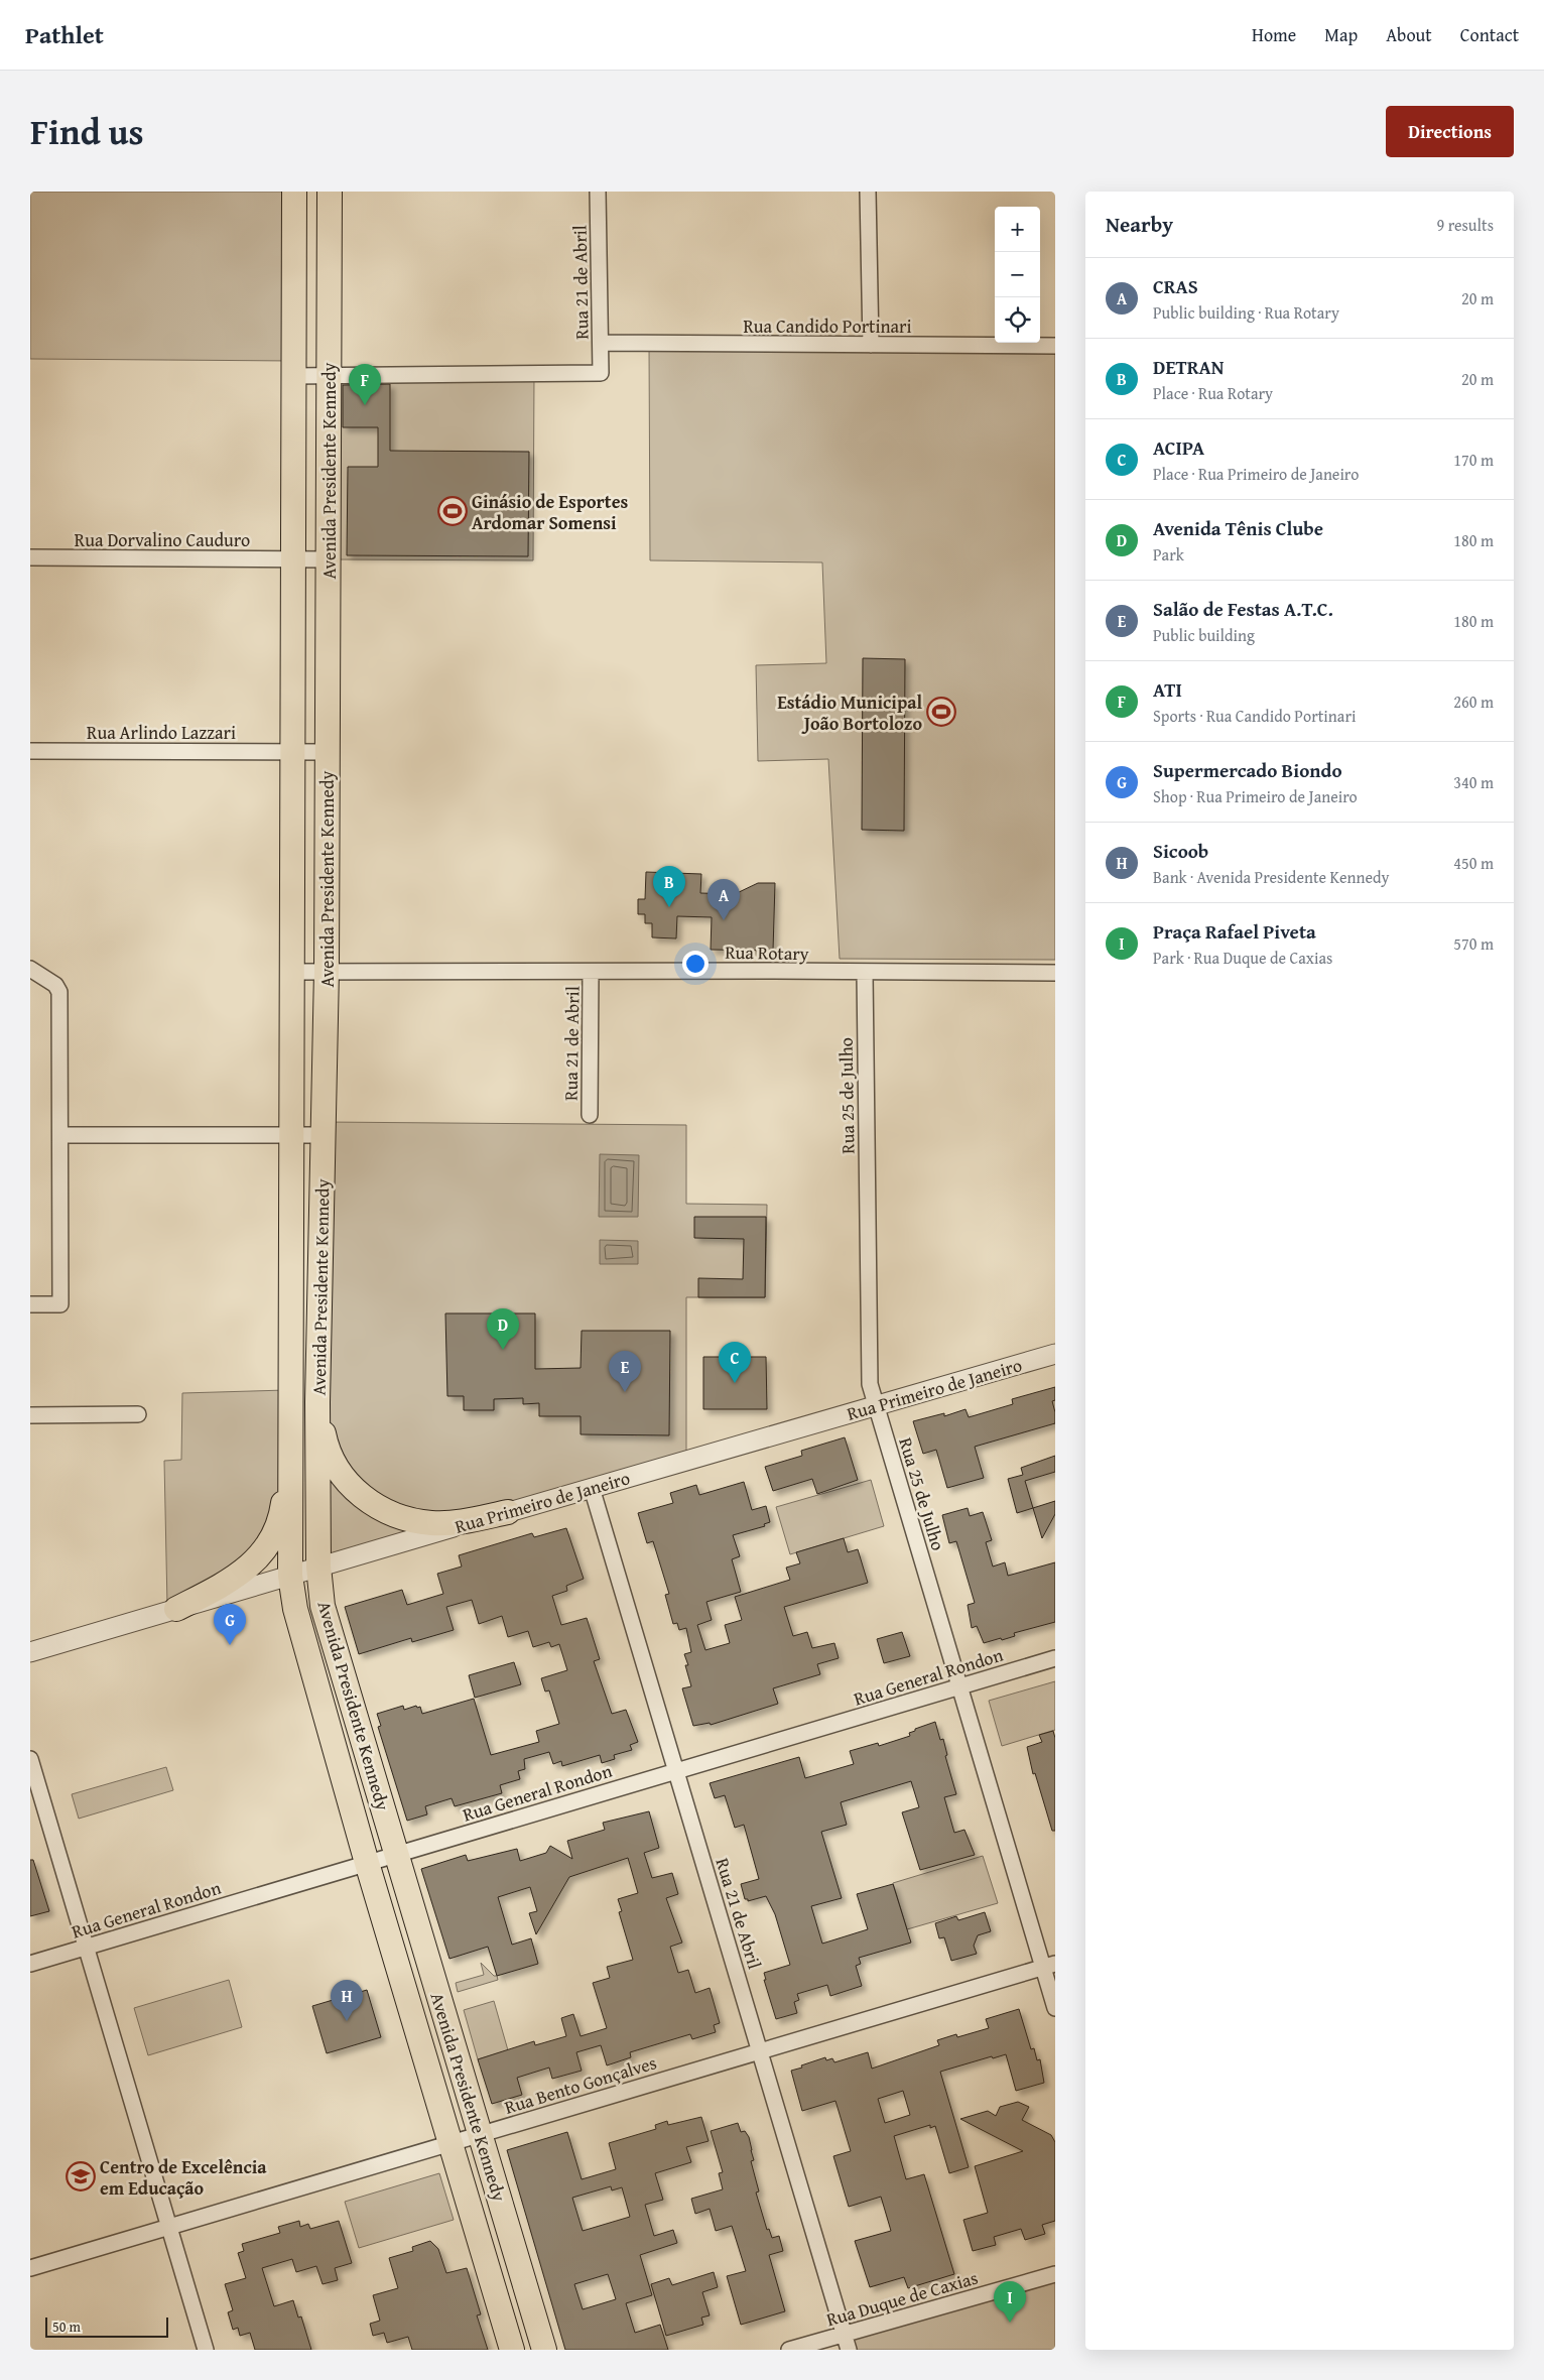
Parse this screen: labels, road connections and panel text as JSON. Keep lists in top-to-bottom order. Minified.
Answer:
{"streets":{"main road":["Avenida Presidente Kennedy"],"street":["Rua 21 de Abril","Rua Candido Portinari","Rua Dorvalino Cauduro","Rua Arlindo Lazzari","Rua Rotary","Rua 25 de Julho","Rua Primeiro de Janeiro","Rua General Rondon","Rua Bento Gonçalves","Rua Duque de Caxias"]},"crossings":[["Rua 21 de Abril","Rua Candido Portinari"],["Rua 21 de Abril","Avenida Presidente Kennedy"],["Rua 21 de Abril","Rua Rotary"],["Rua 21 de Abril","Rua Primeiro de Janeiro"],["Rua 21 de Abril","Rua General Rondon"],["Rua 21 de Abril","Rua Bento Gonçalves"],["Rua 21 de Abril","Rua Duque de Caxias"],["Avenida Presidente Kennedy","Rua Dorvalino Cauduro"],["Avenida Presidente Kennedy","Rua Arlindo Lazzari"],["Avenida Presidente Kennedy","Rua Rotary"],["Avenida Presidente Kennedy","Rua Primeiro de Janeiro"],["Avenida Presidente Kennedy","Rua General Rondon"],["Avenida Presidente Kennedy","Rua Bento Gonçalves"],["Rua Rotary","Rua 25 de Julho"],["Rua 25 de Julho","Rua Primeiro de Janeiro"],["Rua 25 de Julho","Rua General Rondon"],["Rua 25 de Julho","Rua Bento Gonçalves"]],"places":{"sports":["Ginásio de Esportes Ardomar Somensi","Estádio Municipal João Bortolozo"],"school or university":["Centro de Excelência em Educação"]},"scale_bar":"50 m","page":{"header":"Pathlet","nav":["Home","Map","About","Contact"],"title":"Find us","buttons":"Directions","heading":["Nearby","9 results"],"map_buttons":["+","−"],"list":[{"mark":"A","name":"CRAS","note":"Public building · Rua Rotary","value":"20 m"},{"mark":"B","name":"DETRAN","note":"Place · Rua Rotary","value":"20 m"},{"mark":"C","name":"ACIPA","note":"Place · Rua Primeiro de Janeiro","value":"170 m"},{"mark":"D","name":"Avenida Tênis Clube","note":"Park","value":"180 m"},{"mark":"E","name":"Salão de Festas A.T.C.","note":"Public building","value":"180 m"},{"mark":"F","name":"ATI","note":"Sports · Rua Candido Portinari","value":"260 m"},{"mark":"G","name":"Supermercado Biondo","note":"Shop · Rua Primeiro de Janeiro","value":"340 m"},{"mark":"H","name":"Sicoob","note":"Bank · Avenida Presidente Kennedy","value":"450 m"},{"mark":"I","name":"Praça Rafael Piveta","note":"Park · Rua Duque de Caxias","value":"570 m"}],"pins":["F","B","A","D","C","E","G","H","I"],"scale":"50 m"}}
